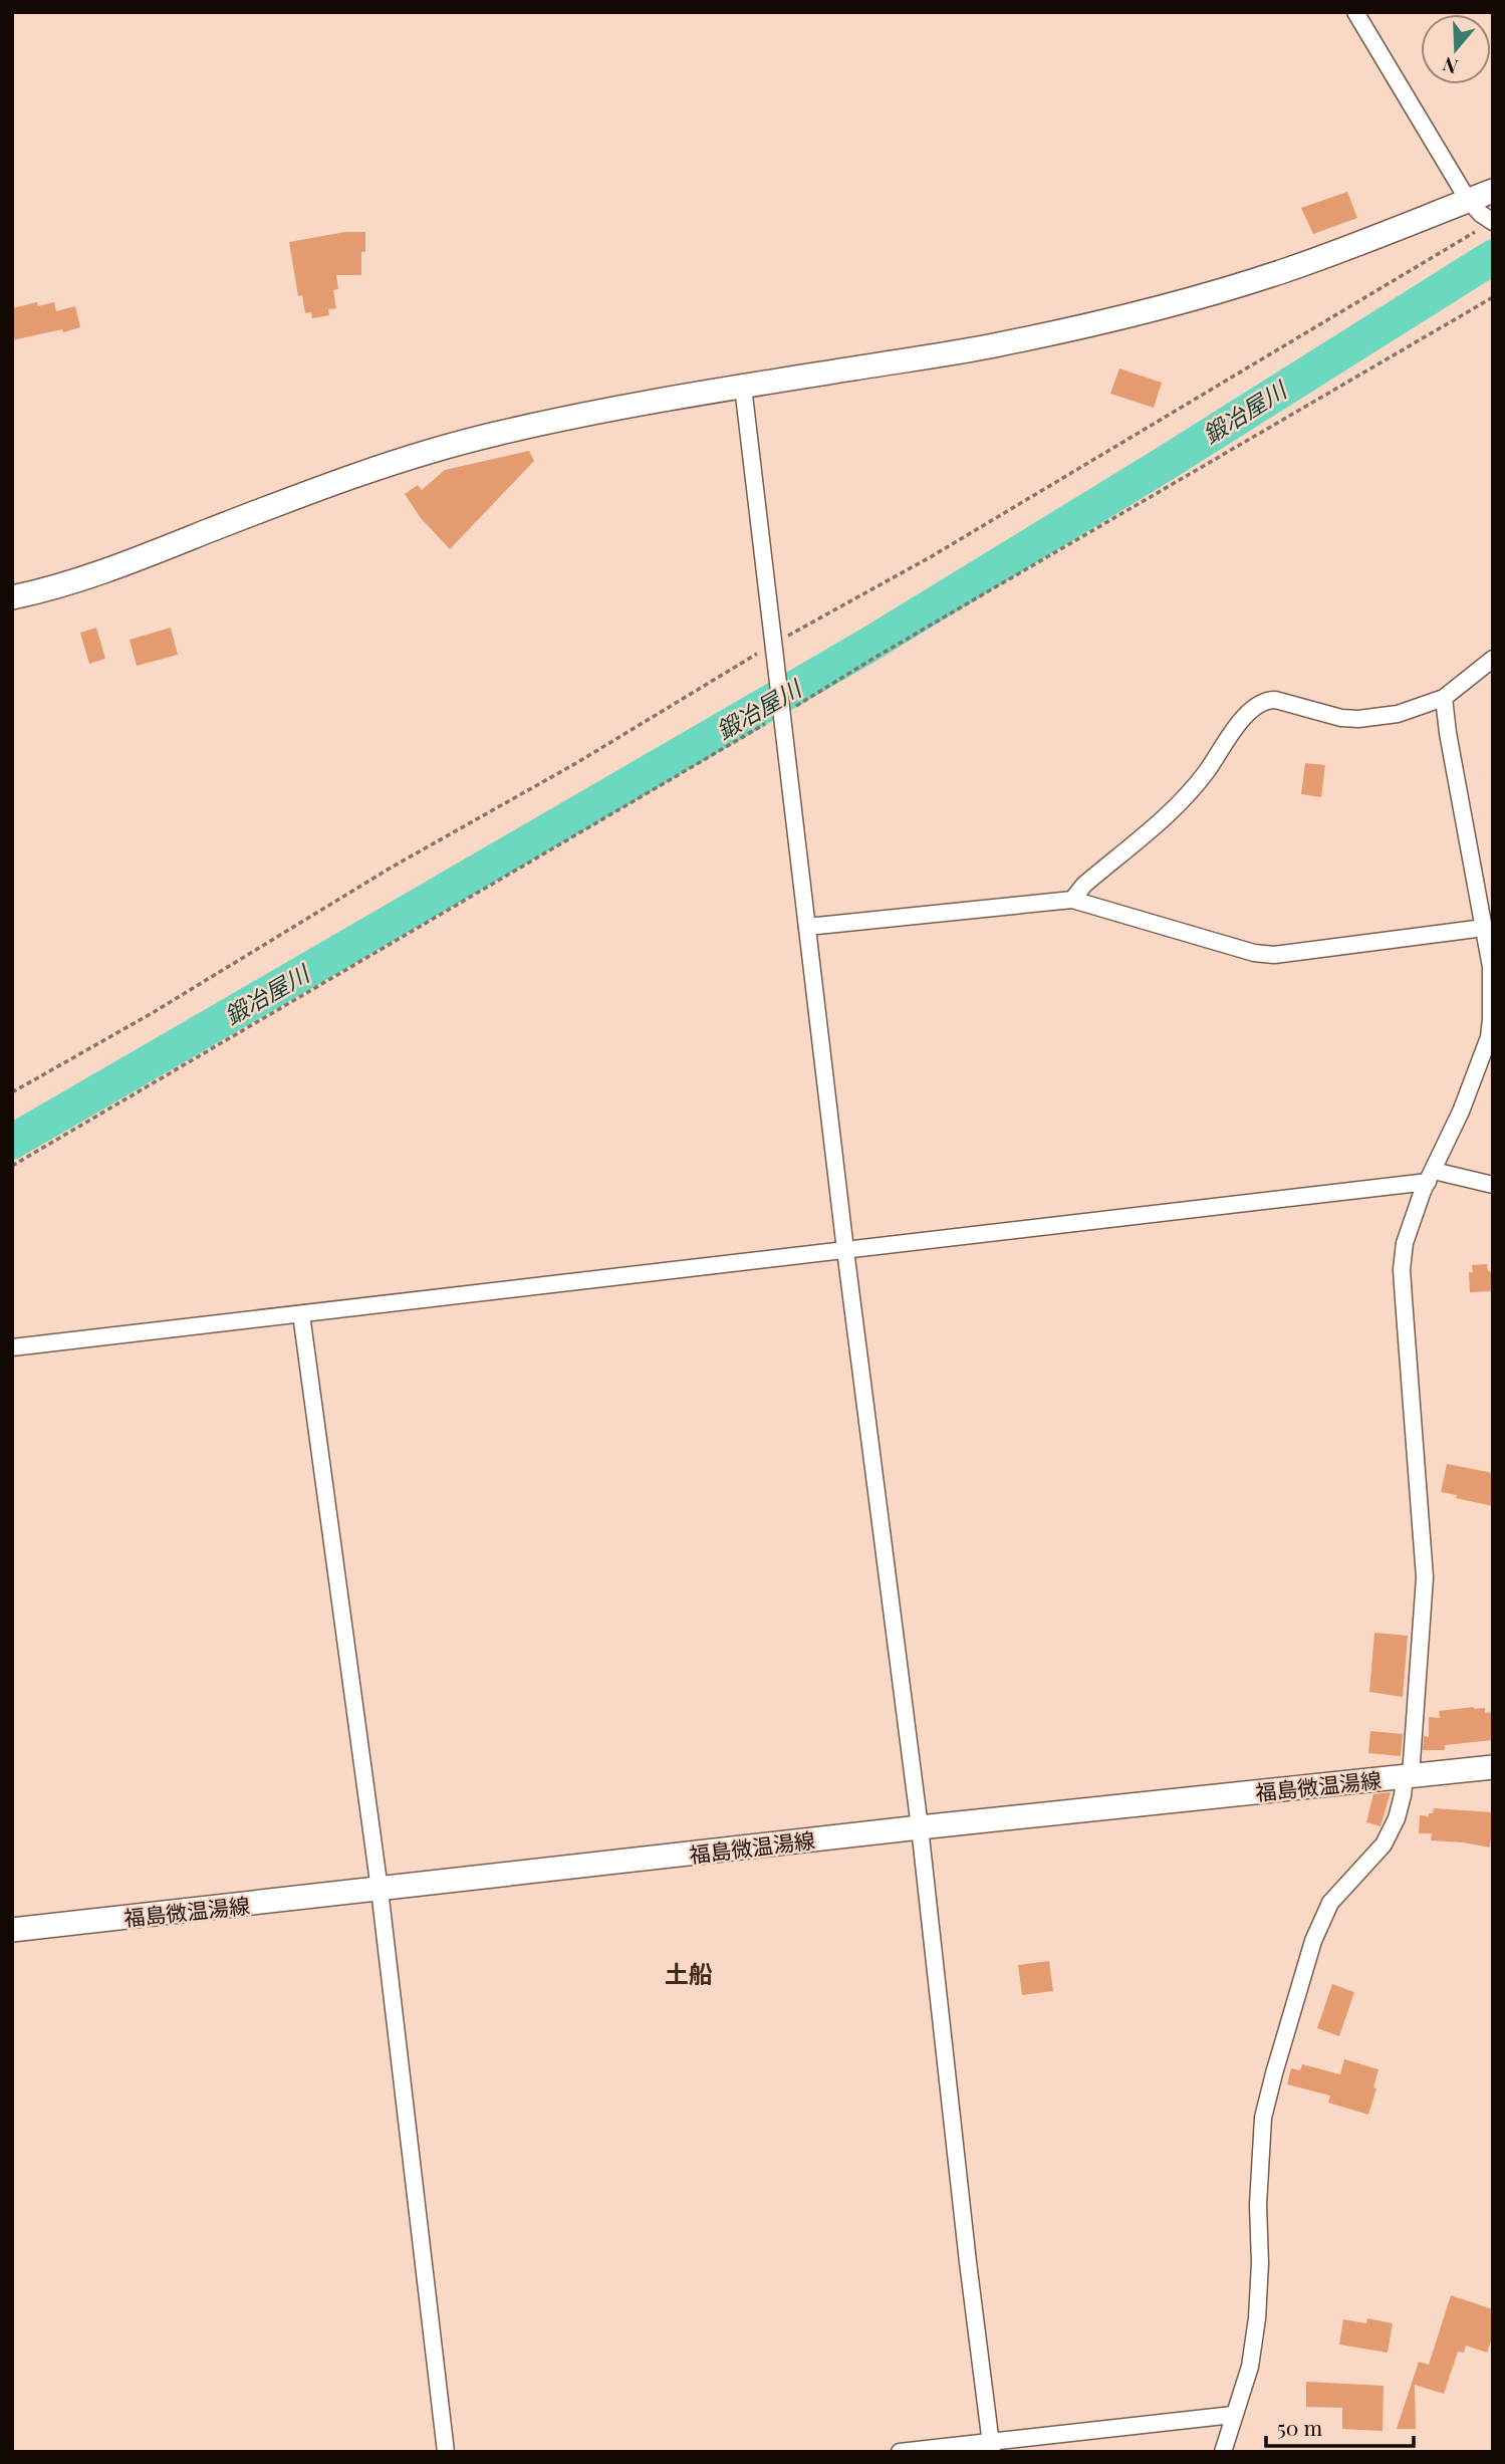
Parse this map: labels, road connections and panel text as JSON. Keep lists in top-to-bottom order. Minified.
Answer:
{"streets":{"street":["福島微温湯線"]},"districts":["土船"],"water":["鍛冶屋川"],"scale_bar":"50 m","north":"bottom"}
